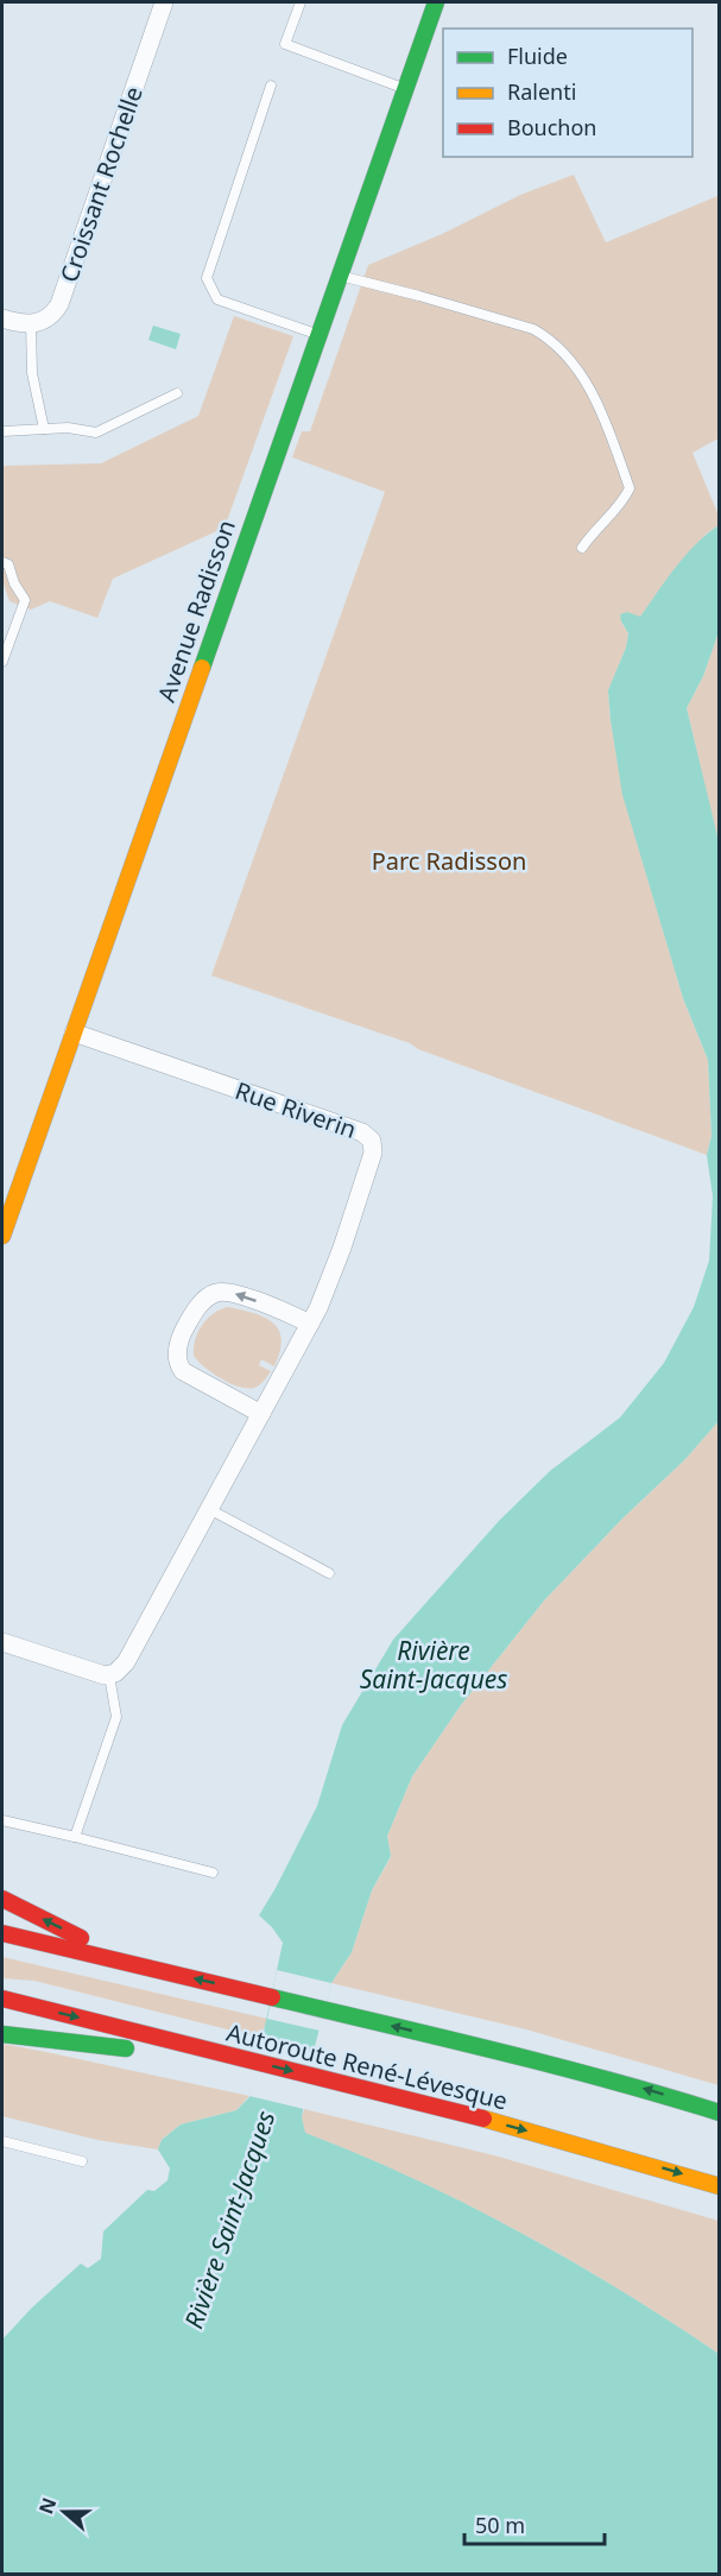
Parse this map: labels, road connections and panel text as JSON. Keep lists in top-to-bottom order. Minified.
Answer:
{"streets":{"main road":["Avenue Radisson","Autoroute René-Lévesque"],"street":["Croissant Rochelle","Rue Riverin"]},"crossings":[["Avenue Radisson","Rue Riverin"]],"water":["Rivière Saint-Jacques"],"parks":["Parc Radisson"],"legend":["Fluide","Ralenti","Bouchon"],"scale_bar":"50 m","north":"left"}
